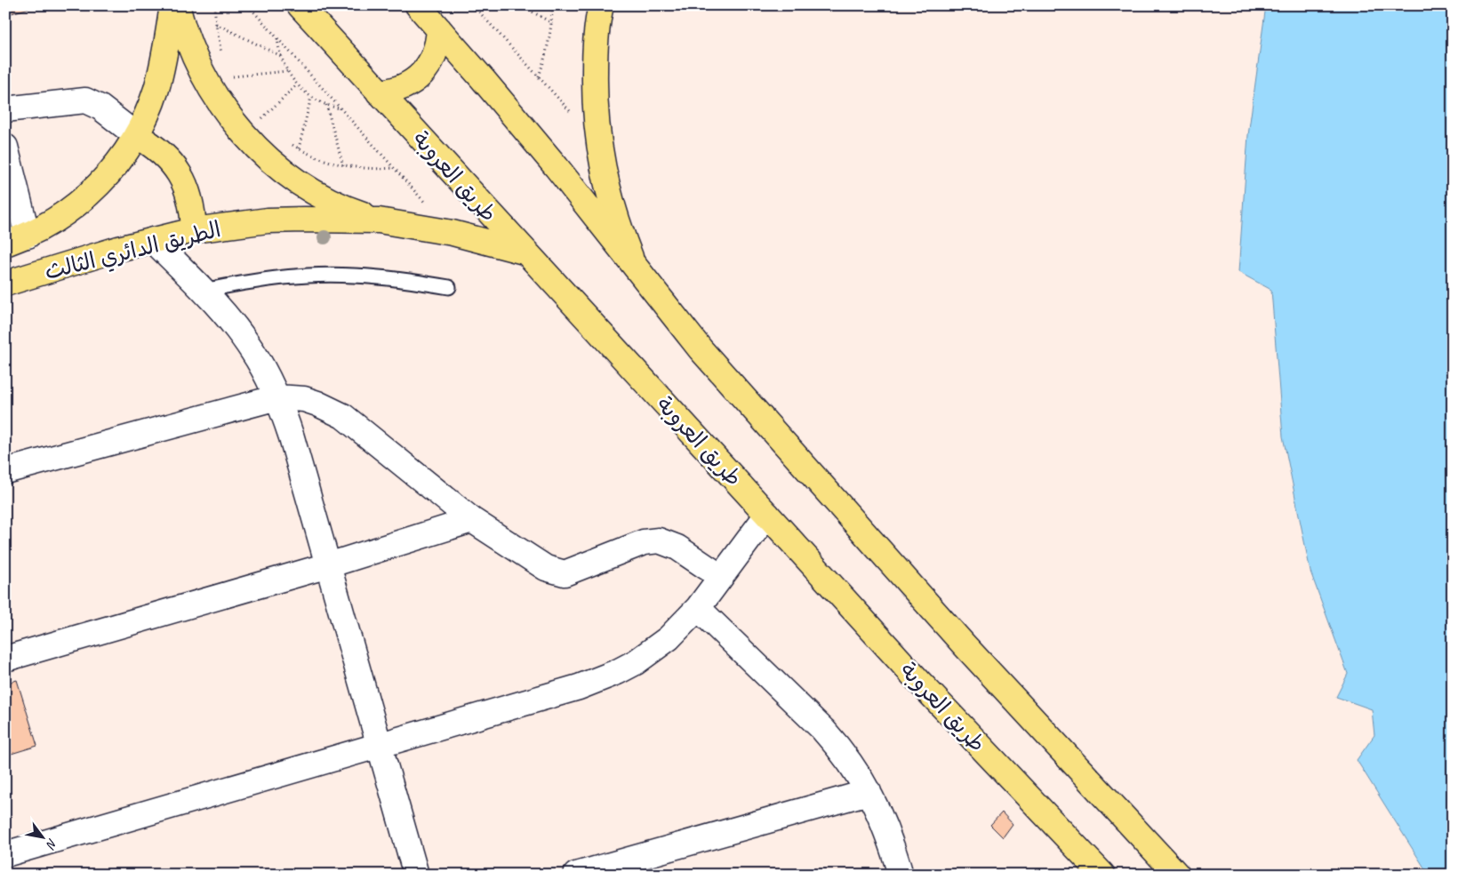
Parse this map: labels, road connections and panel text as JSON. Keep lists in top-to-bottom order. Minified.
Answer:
{"streets":{"main road":["طريق العروبة","الطريق الدائري الثالث"]},"crossings":[["طريق العروبة","الطريق الدائري الثالث"]],"north":"bottom right"}
